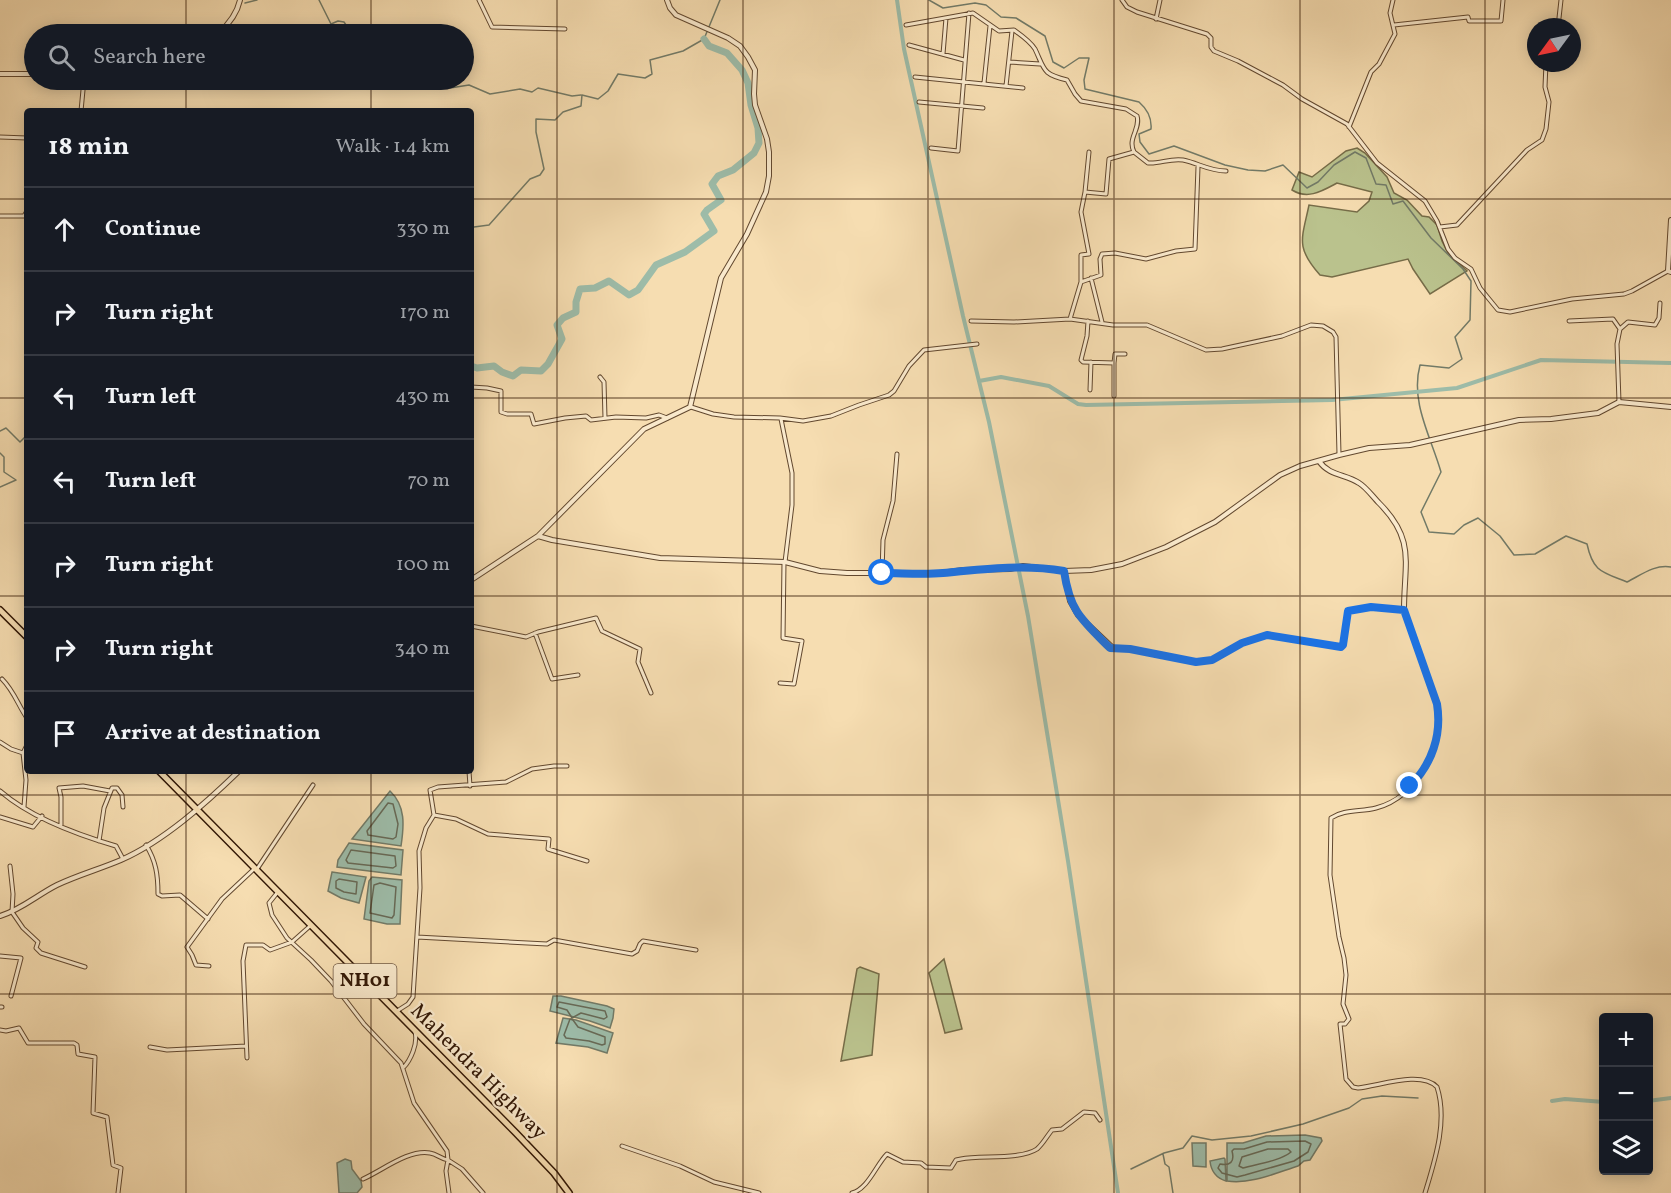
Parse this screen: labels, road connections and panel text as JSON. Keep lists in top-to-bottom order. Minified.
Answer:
{"streets":{"highway":["NH01","Mahendra Highway"]},"north":"bottom left","page":{"search":"Search here","heading":["18 min","Walk · 1.4 km"],"list":[["Continue","330 m"],["Turn right","170 m"],["Turn left","430 m"],["Turn left","70 m"],["Turn right","100 m"],["Turn right","340 m"],"Arrive at destination"],"map_buttons":["+","−"]}}
